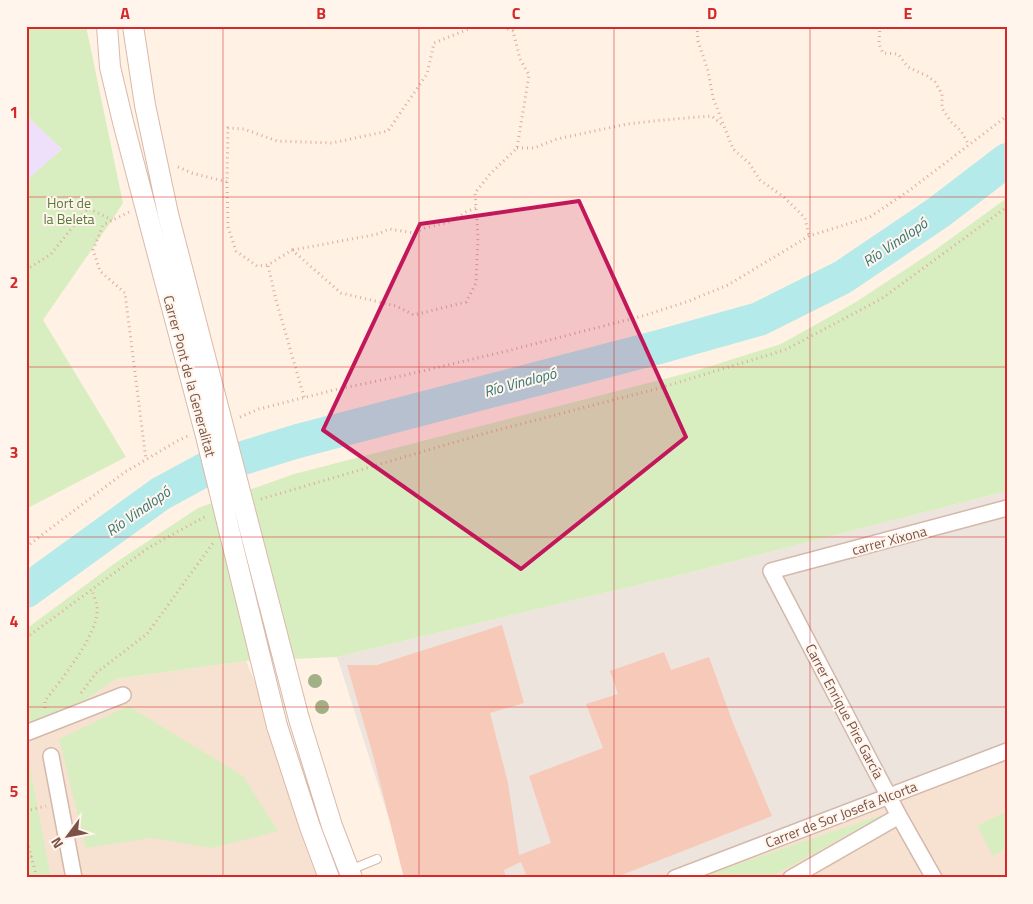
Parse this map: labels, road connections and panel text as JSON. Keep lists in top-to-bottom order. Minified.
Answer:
{"streets":{"main road":["Carrer Pont de la Generalitat"],"street":["carrer Xixona","Carrer Enrique Pire García","Carrer de Sor Josefa Alcorta"]},"crossings":[["carrer Xixona","Carrer Enrique Pire García"],["Carrer Enrique Pire García","Carrer de Sor Josefa Alcorta"]],"water":["Río Vinalopó"],"parks":["Hort de la Beleta"],"north":"bottom left","grid":{"columns":["A","B","C","D","E"],"rows":["1","2","3","4","5"]}}
